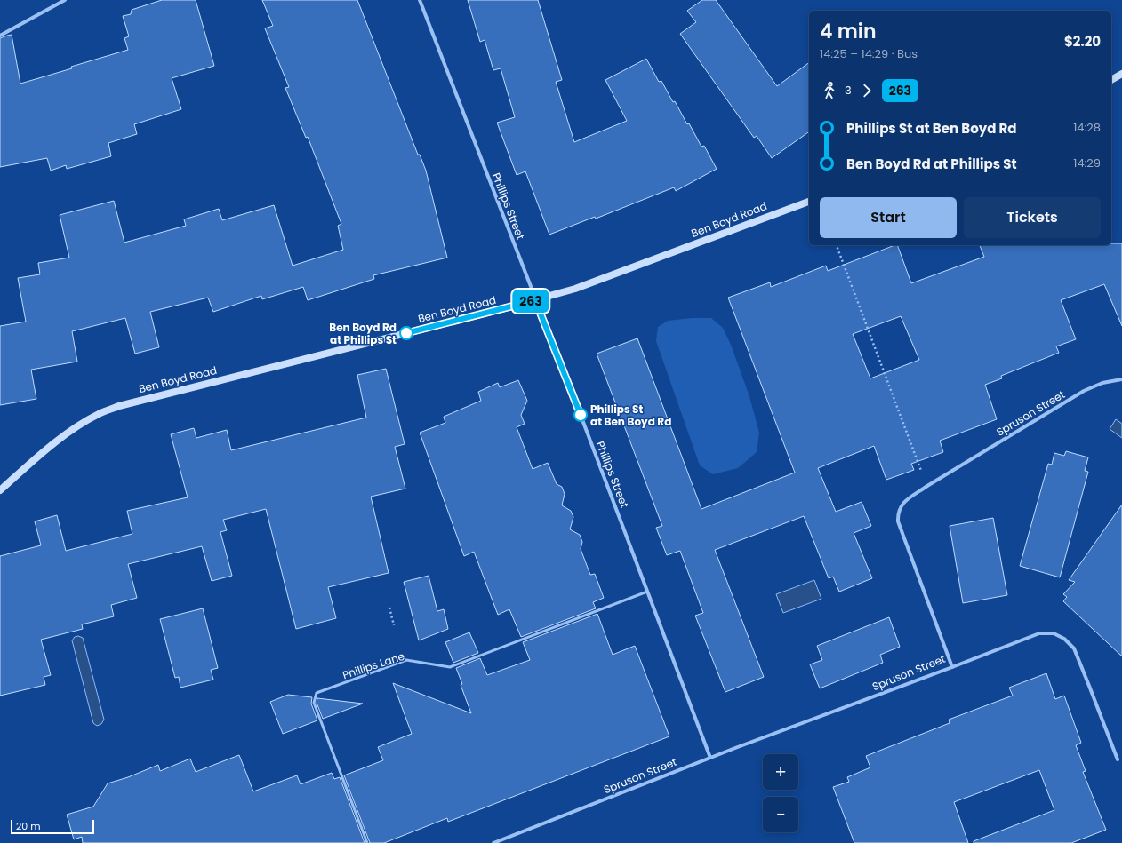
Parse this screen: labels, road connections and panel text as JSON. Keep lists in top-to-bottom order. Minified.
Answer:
{"streets":{"street":["Phillips Street","Ben Boyd Road","Spruson Street"],"lane":["Phillips Lane"]},"crossings":[["Phillips Street","Ben Boyd Road"],["Phillips Street","Spruson Street"],["Phillips Street","Phillips Lane"]],"places":["Ben Boyd Rd at Phillips St","Phillips St at Ben Boyd Rd"],"lines":["bus line 263"],"scale_bar":"20 m","page":{"on_map":"263","heading":["4 min","14:25 – 14:29 · Bus","$2.20"],"legs":["3","263"],"list":[{"name":"Phillips St at Ben Boyd Rd","value":"14:28"},{"name":"Ben Boyd Rd at Phillips St","value":"14:29"}],"buttons":["Start","Tickets"],"map_buttons":["+","−"],"scale":"20 m"}}
